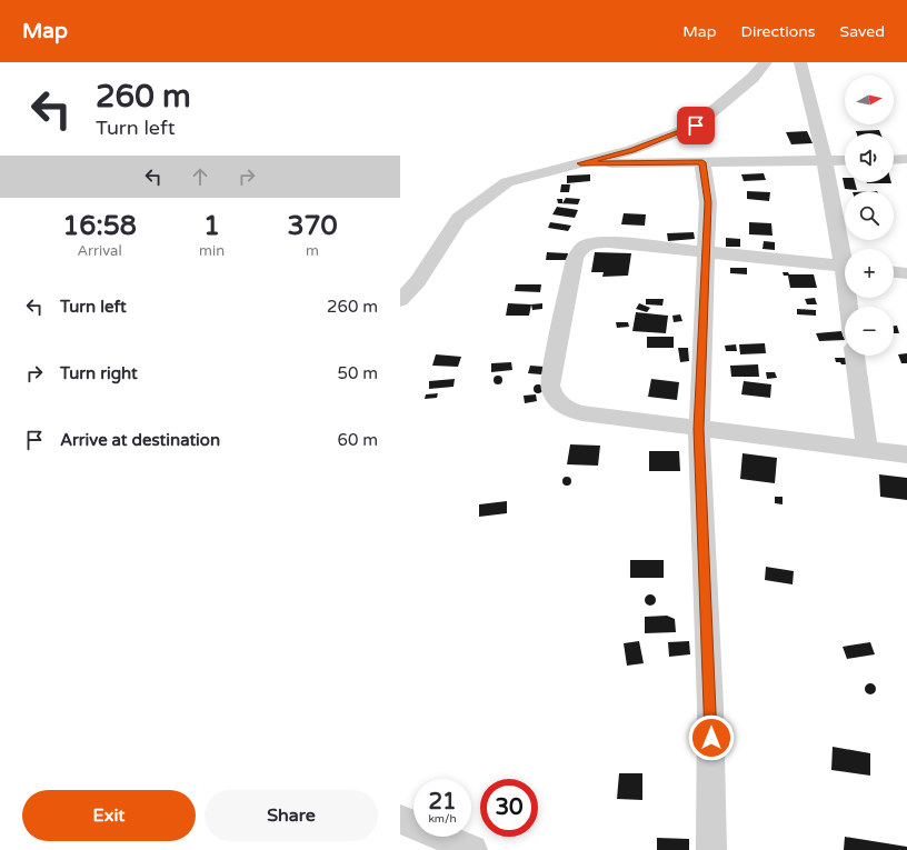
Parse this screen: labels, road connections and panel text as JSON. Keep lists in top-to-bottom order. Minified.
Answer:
{"north":"right","page":{"header":"Map","nav":["Map","Directions","Saved"],"turn":["260 m","Turn left"],"map_buttons":["+","−"],"eta":["16:58","Arrival","1","min","370","m"],"list":[{"name":"Turn left","value":"260 m"},{"name":"Turn right","value":"50 m"},{"name":"Arrive at destination","value":"60 m"}],"speed":"21 km/h","limit":"30","buttons":["Exit","Share"]}}
